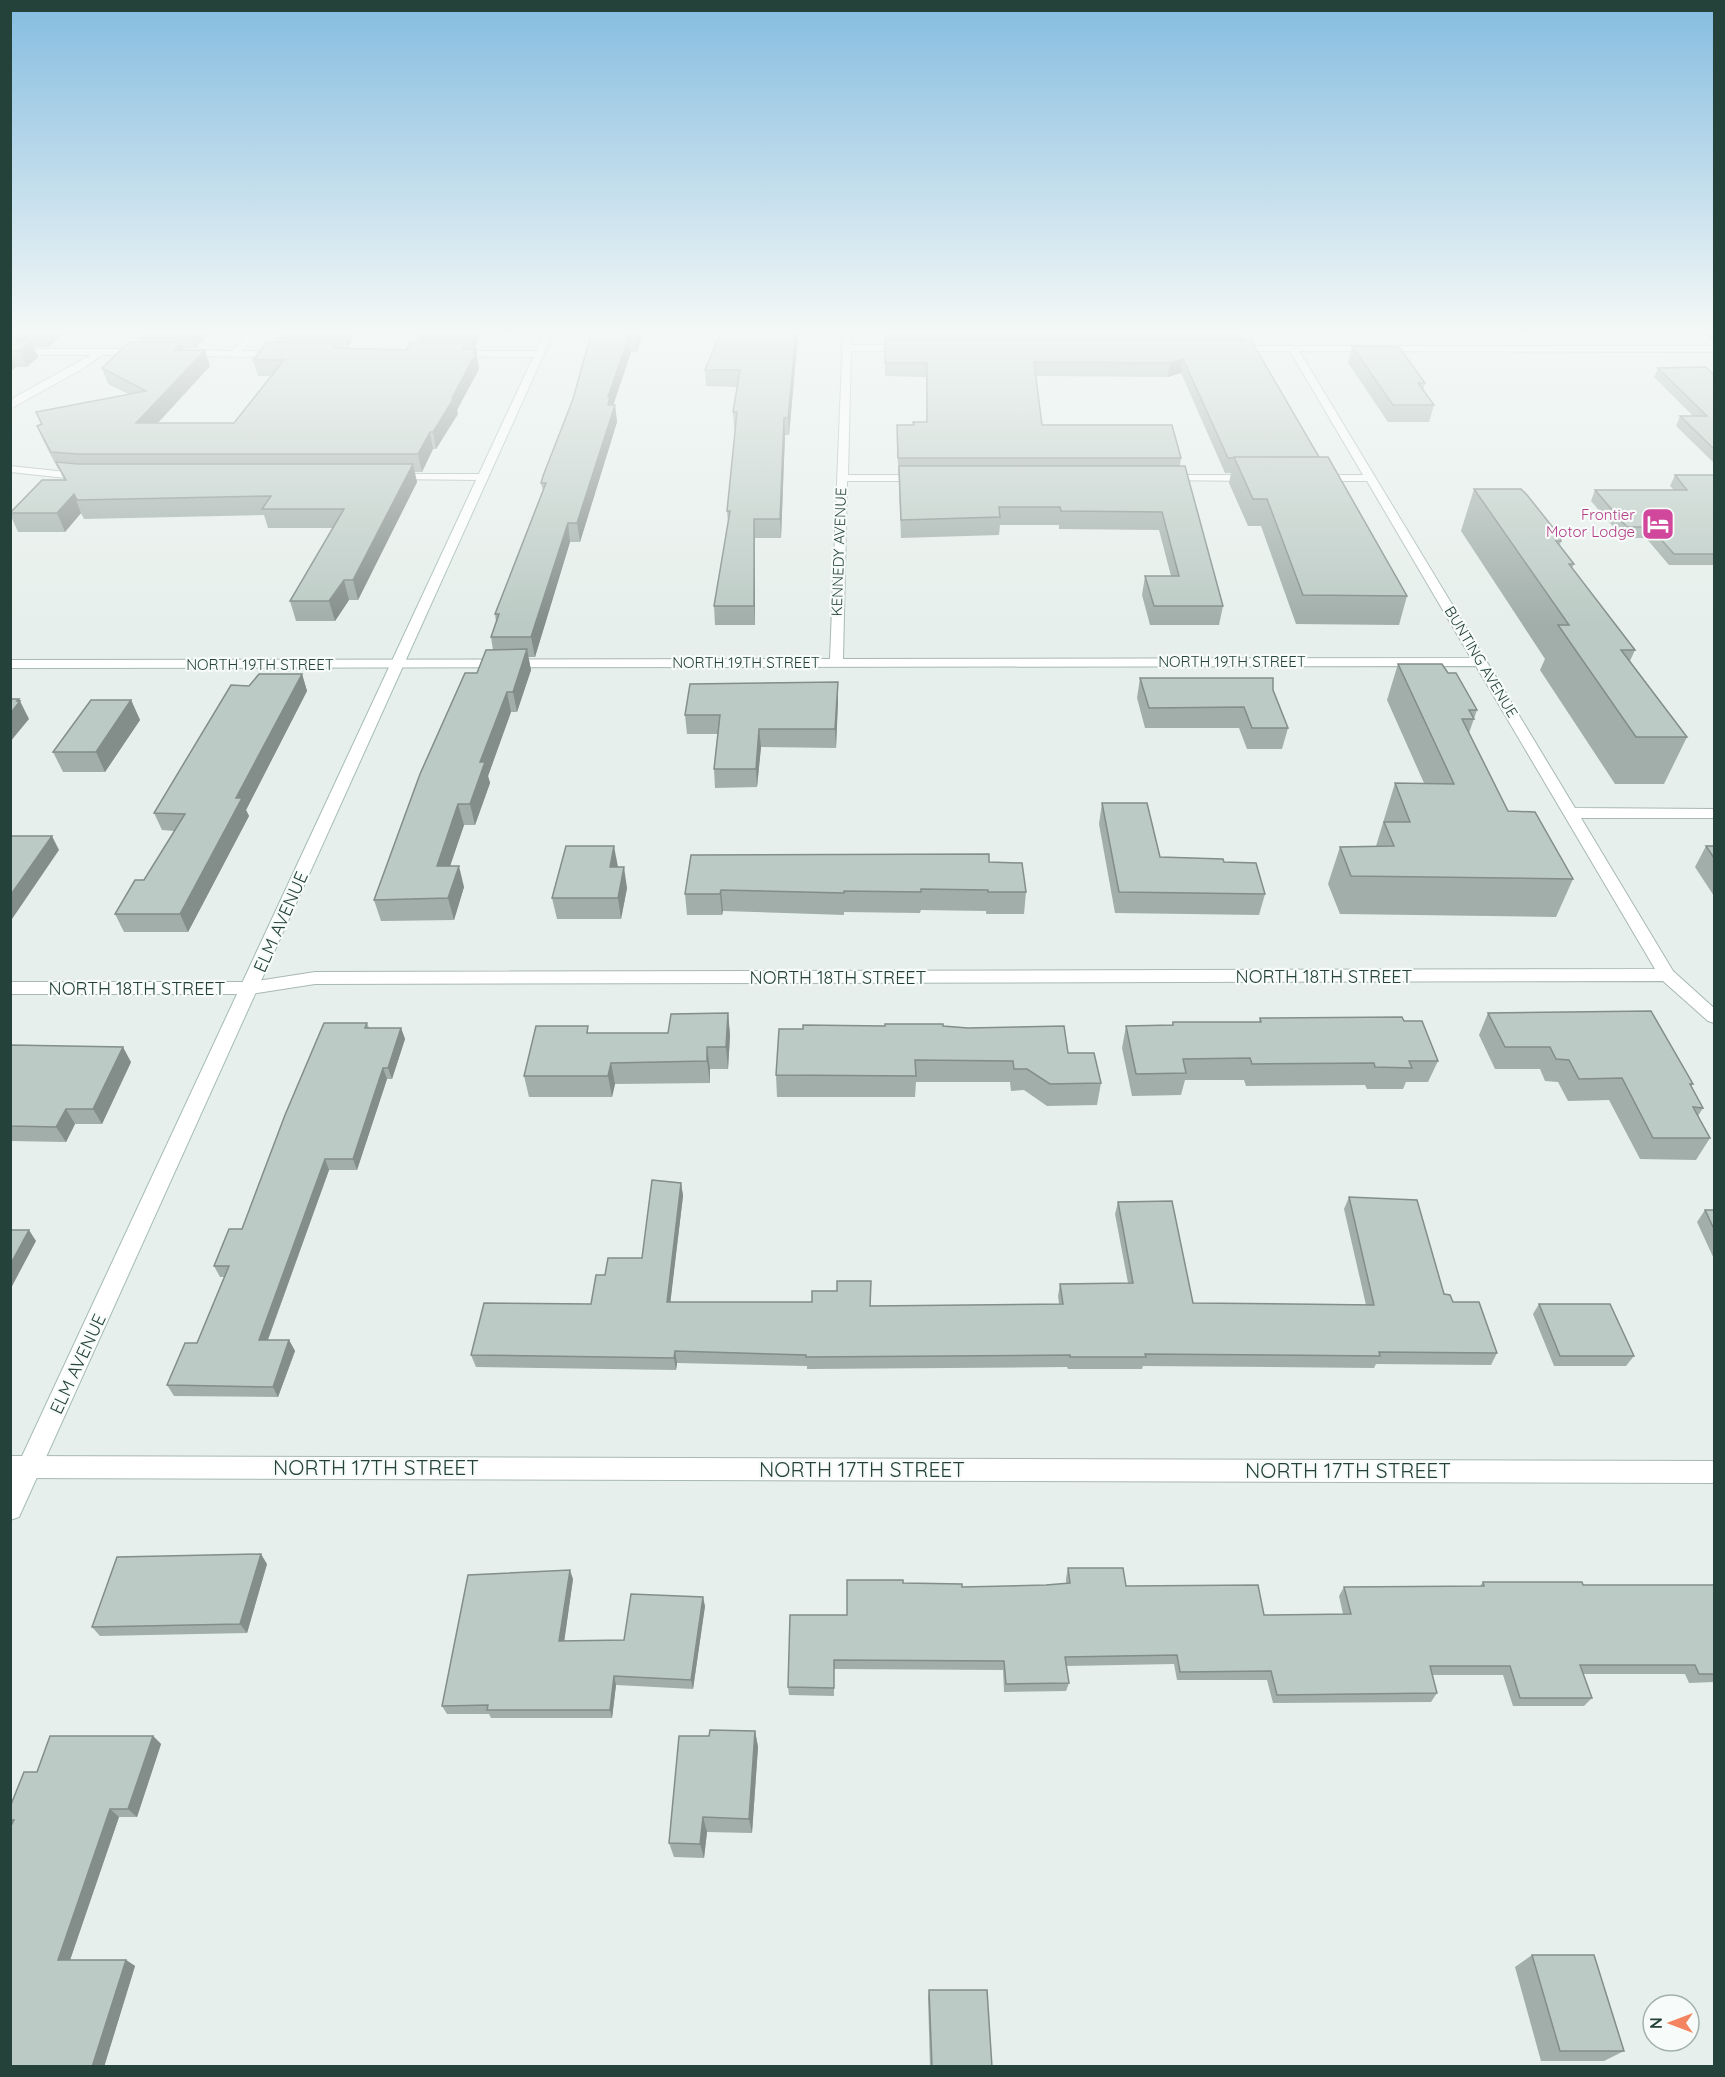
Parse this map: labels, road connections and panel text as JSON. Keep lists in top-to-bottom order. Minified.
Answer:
{"streets":{"street":["KENNEDY AVENUE","NORTH 19TH STREET","BUNTING AVENUE","ELM AVENUE","NORTH 18TH STREET","NORTH 17TH STREET"]},"crossings":[["KENNEDY AVENUE","NORTH 19TH STREET"],["NORTH 19TH STREET","BUNTING AVENUE"],["NORTH 19TH STREET","ELM AVENUE"],["BUNTING AVENUE","NORTH 18TH STREET"],["ELM AVENUE","NORTH 18TH STREET"],["ELM AVENUE","NORTH 17TH STREET"]],"places":{"hotel":["Frontier Motor Lodge"]},"north":"left"}
